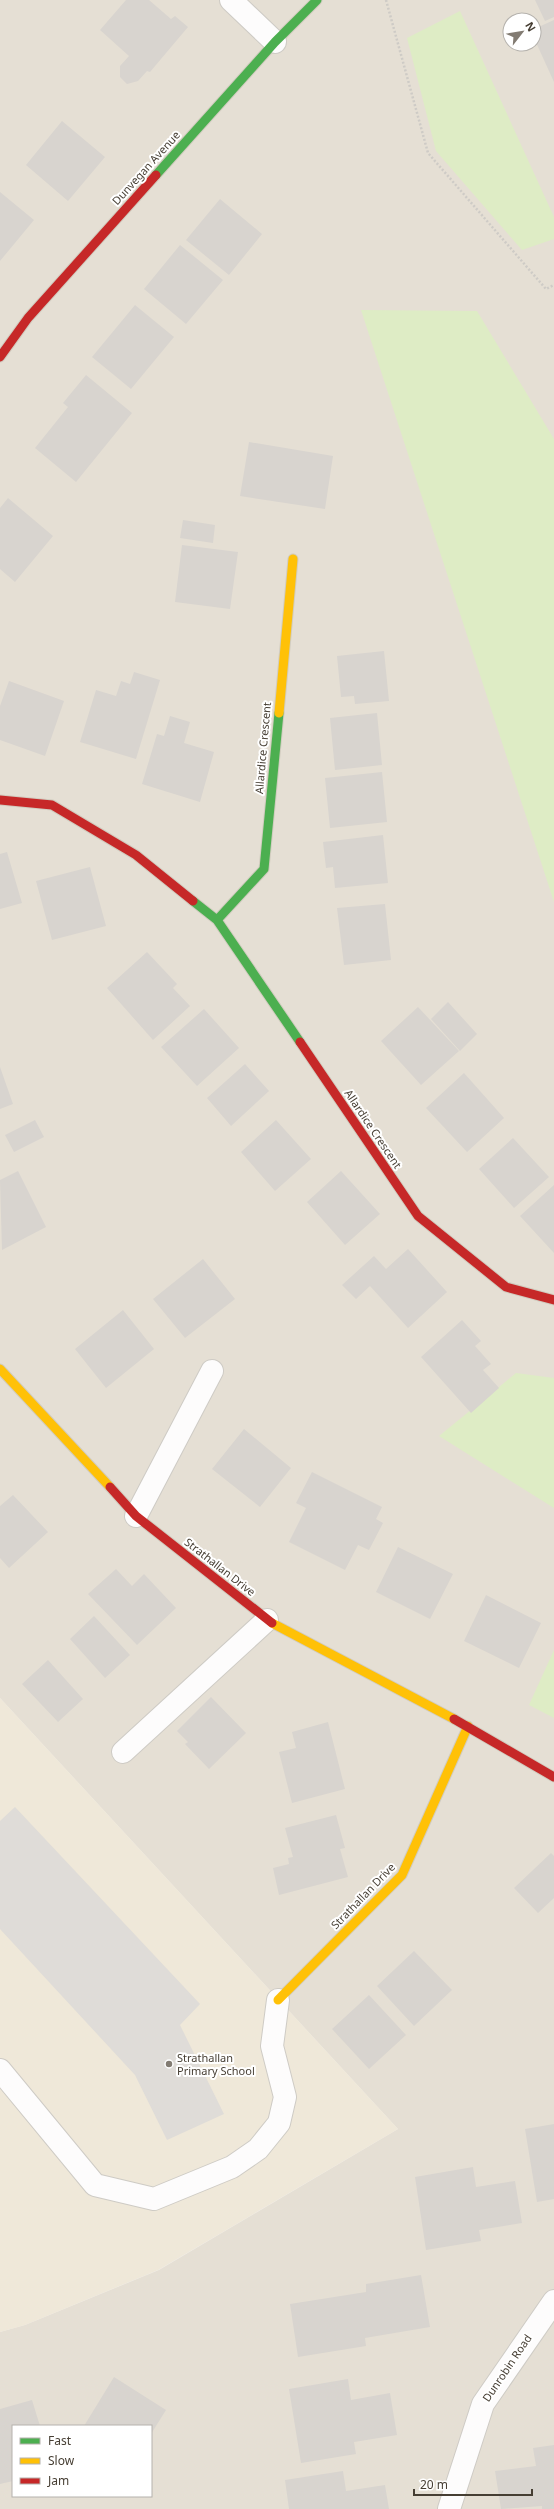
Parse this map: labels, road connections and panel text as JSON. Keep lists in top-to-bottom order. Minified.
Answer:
{"streets":{"street":["Dunvegan Avenue","Allardice Crescent","Strathallan Drive","Dunrobin Road"]},"places":["Strathallan Primary School"],"legend":["Fast","Slow","Jam"],"scale_bar":"20 m","north":"top right"}
